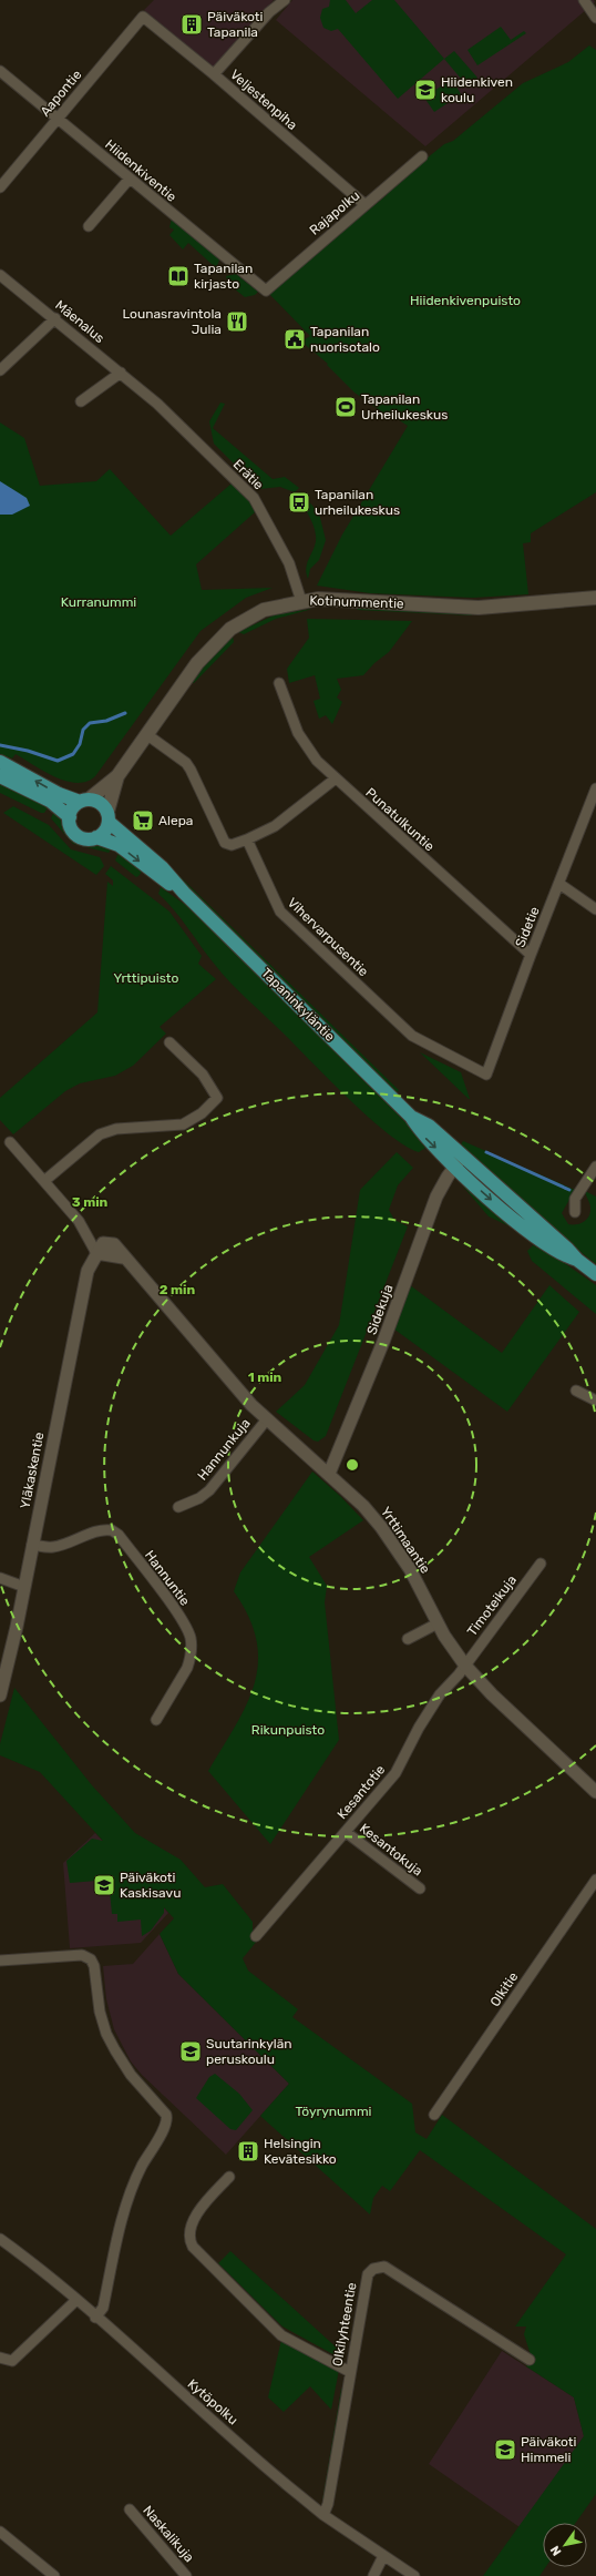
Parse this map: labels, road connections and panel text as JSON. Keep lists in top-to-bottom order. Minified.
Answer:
{"streets":{"main road":["Kotinummentie","Tapaninkyläntie"],"street":["Aapontie","Veljestenpiha","Hiidenkiventie","Rajapolku","Mäenalus","Erätie","Punatulkuntie","Sidetie","Vihervarpusentie","Sidekuja","Hannunkuja","Yläkaskentie","Yrttimaantie","Hannuntie","Timoteikuja","Kesantotie","Kesantokuja","Olkitie","Olkilyhteentie","Kytöpolku","Naskalikuja"]},"crossings":[["Aapontie","Veljestenpiha"],["Aapontie","Hiidenkiventie"],["Veljestenpiha","Rajapolku"],["Hiidenkiventie","Rajapolku"],["Mäenalus","Erätie"],["Erätie","Kotinummentie"],["Kotinummentie","Tapaninkyläntie"],["Punatulkuntie","Sidetie"],["Sidetie","Vihervarpusentie"],["Tapaninkyläntie","Sidekuja"],["Sidekuja","Yrttimaantie"],["Hannunkuja","Yrttimaantie"],["Yläkaskentie","Yrttimaantie"],["Yläkaskentie","Hannuntie"],["Yrttimaantie","Timoteikuja"],["Yrttimaantie","Kesantotie"],["Timoteikuja","Kesantotie"],["Kesantotie","Kesantokuja"],["Olkilyhteentie","Kytöpolku"]],"parks":["Hiidenkivenpuisto","Kurranummi","Yrttipuisto","Rikunpuisto","Töyrynummi"],"places":{"building":["Päiväkoti Tapanila","Helsingin Kevätesikko"],"school or university":["Hiidenkiven koulu","Päiväkoti Kaskisavu","Suutarinkylän peruskoulu","Päiväkoti Himmeli"],"library":["Tapanilan kirjasto"],"restaurant":["Lounasravintola Julia"],"public building":["Tapanilan nuorisotalo"],"sports":["Tapanilan Urheilukeskus"],"bus stop":["Tapanilan urheilukeskus"],"supermarket":["Alepa"]},"north":"bottom left","rings":["3 min","2 min","1 min"]}
